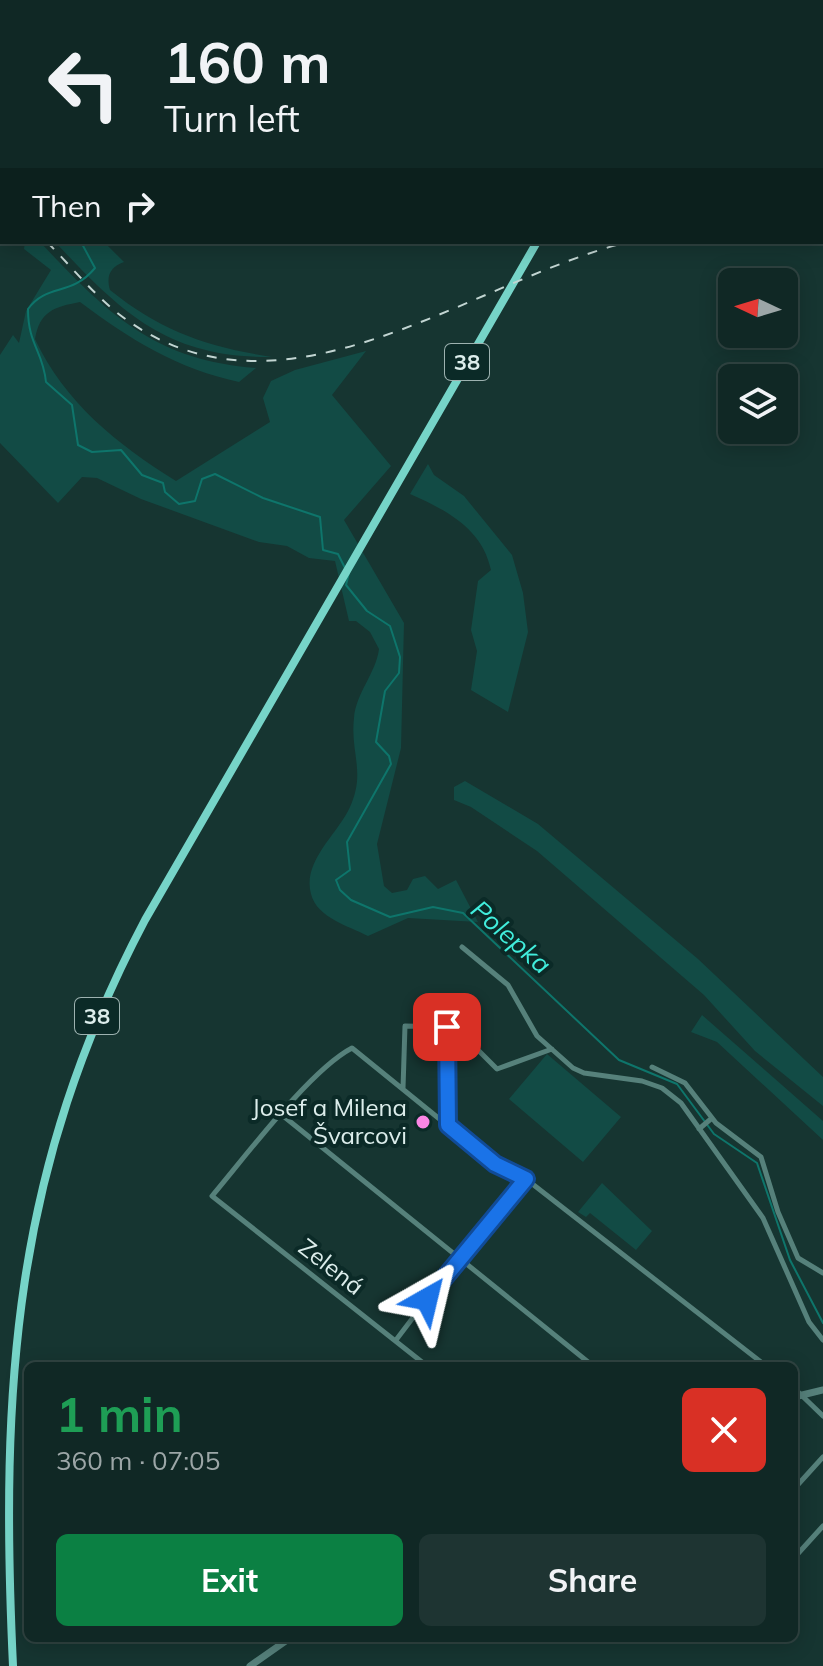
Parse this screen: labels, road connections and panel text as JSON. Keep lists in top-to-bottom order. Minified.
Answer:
{"streets":{"main road":["38"],"street":["Zelená"]},"water":["Polepka"],"places":["Josef a Milena Švarcovi"],"north":"left","page":{"turn":["160 m","Turn left"],"then":"Then","heading":["1 min","360 m · 07:05"],"buttons":["Exit","Share"]}}
